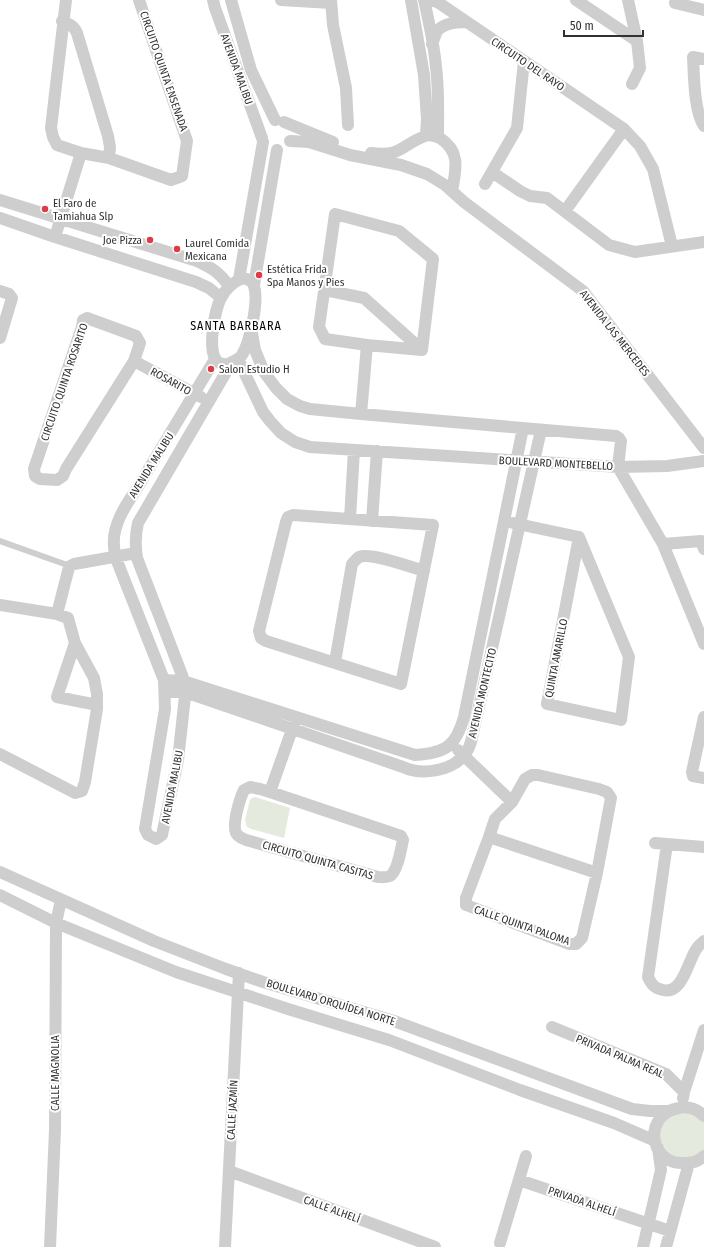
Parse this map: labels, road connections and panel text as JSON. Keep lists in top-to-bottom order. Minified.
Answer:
{"streets":{"street":["CIRCUITO DEL RAYO","AVENIDA MALIBU","CIRCUITO QUINTA ENSENADA","AVENIDA LAS MERCEDES","ROSARITO","CIRCUITO QUINTA ROSARITO","BOULEVARD MONTEBELLO","QUINTA AMARILLO","AVENIDA MONTECITO","CIRCUITO QUINTA CASITAS","CALLE QUINTA PALOMA","BOULEVARD ORQUÍDEA NORTE","PRIVADA PALMA REAL","CALLE MAGNOLIA","CALLE JAZMÍN","PRIVADA ALHELÍ","CALLE ALHELÍ"]},"crossings":[["AVENIDA MALIBU","AVENIDA LAS MERCEDES"],["AVENIDA MALIBU","ROSARITO"],["AVENIDA MALIBU","BOULEVARD MONTEBELLO"],["AVENIDA MALIBU","AVENIDA MONTECITO"],["ROSARITO","CIRCUITO QUINTA ROSARITO"],["BOULEVARD MONTEBELLO","AVENIDA MONTECITO"],["BOULEVARD ORQUÍDEA NORTE","CALLE MAGNOLIA"],["BOULEVARD ORQUÍDEA NORTE","CALLE JAZMÍN"],["CALLE JAZMÍN","CALLE ALHELÍ"]],"districts":["SANTA BARBARA"],"places":["El Faro de Tamiahua Slp","Joe Pizza","Laurel Comida Mexicana","Estética Frida Spa Manos y Pies","Salon Estudio H"],"scale_bar":"50 m"}
